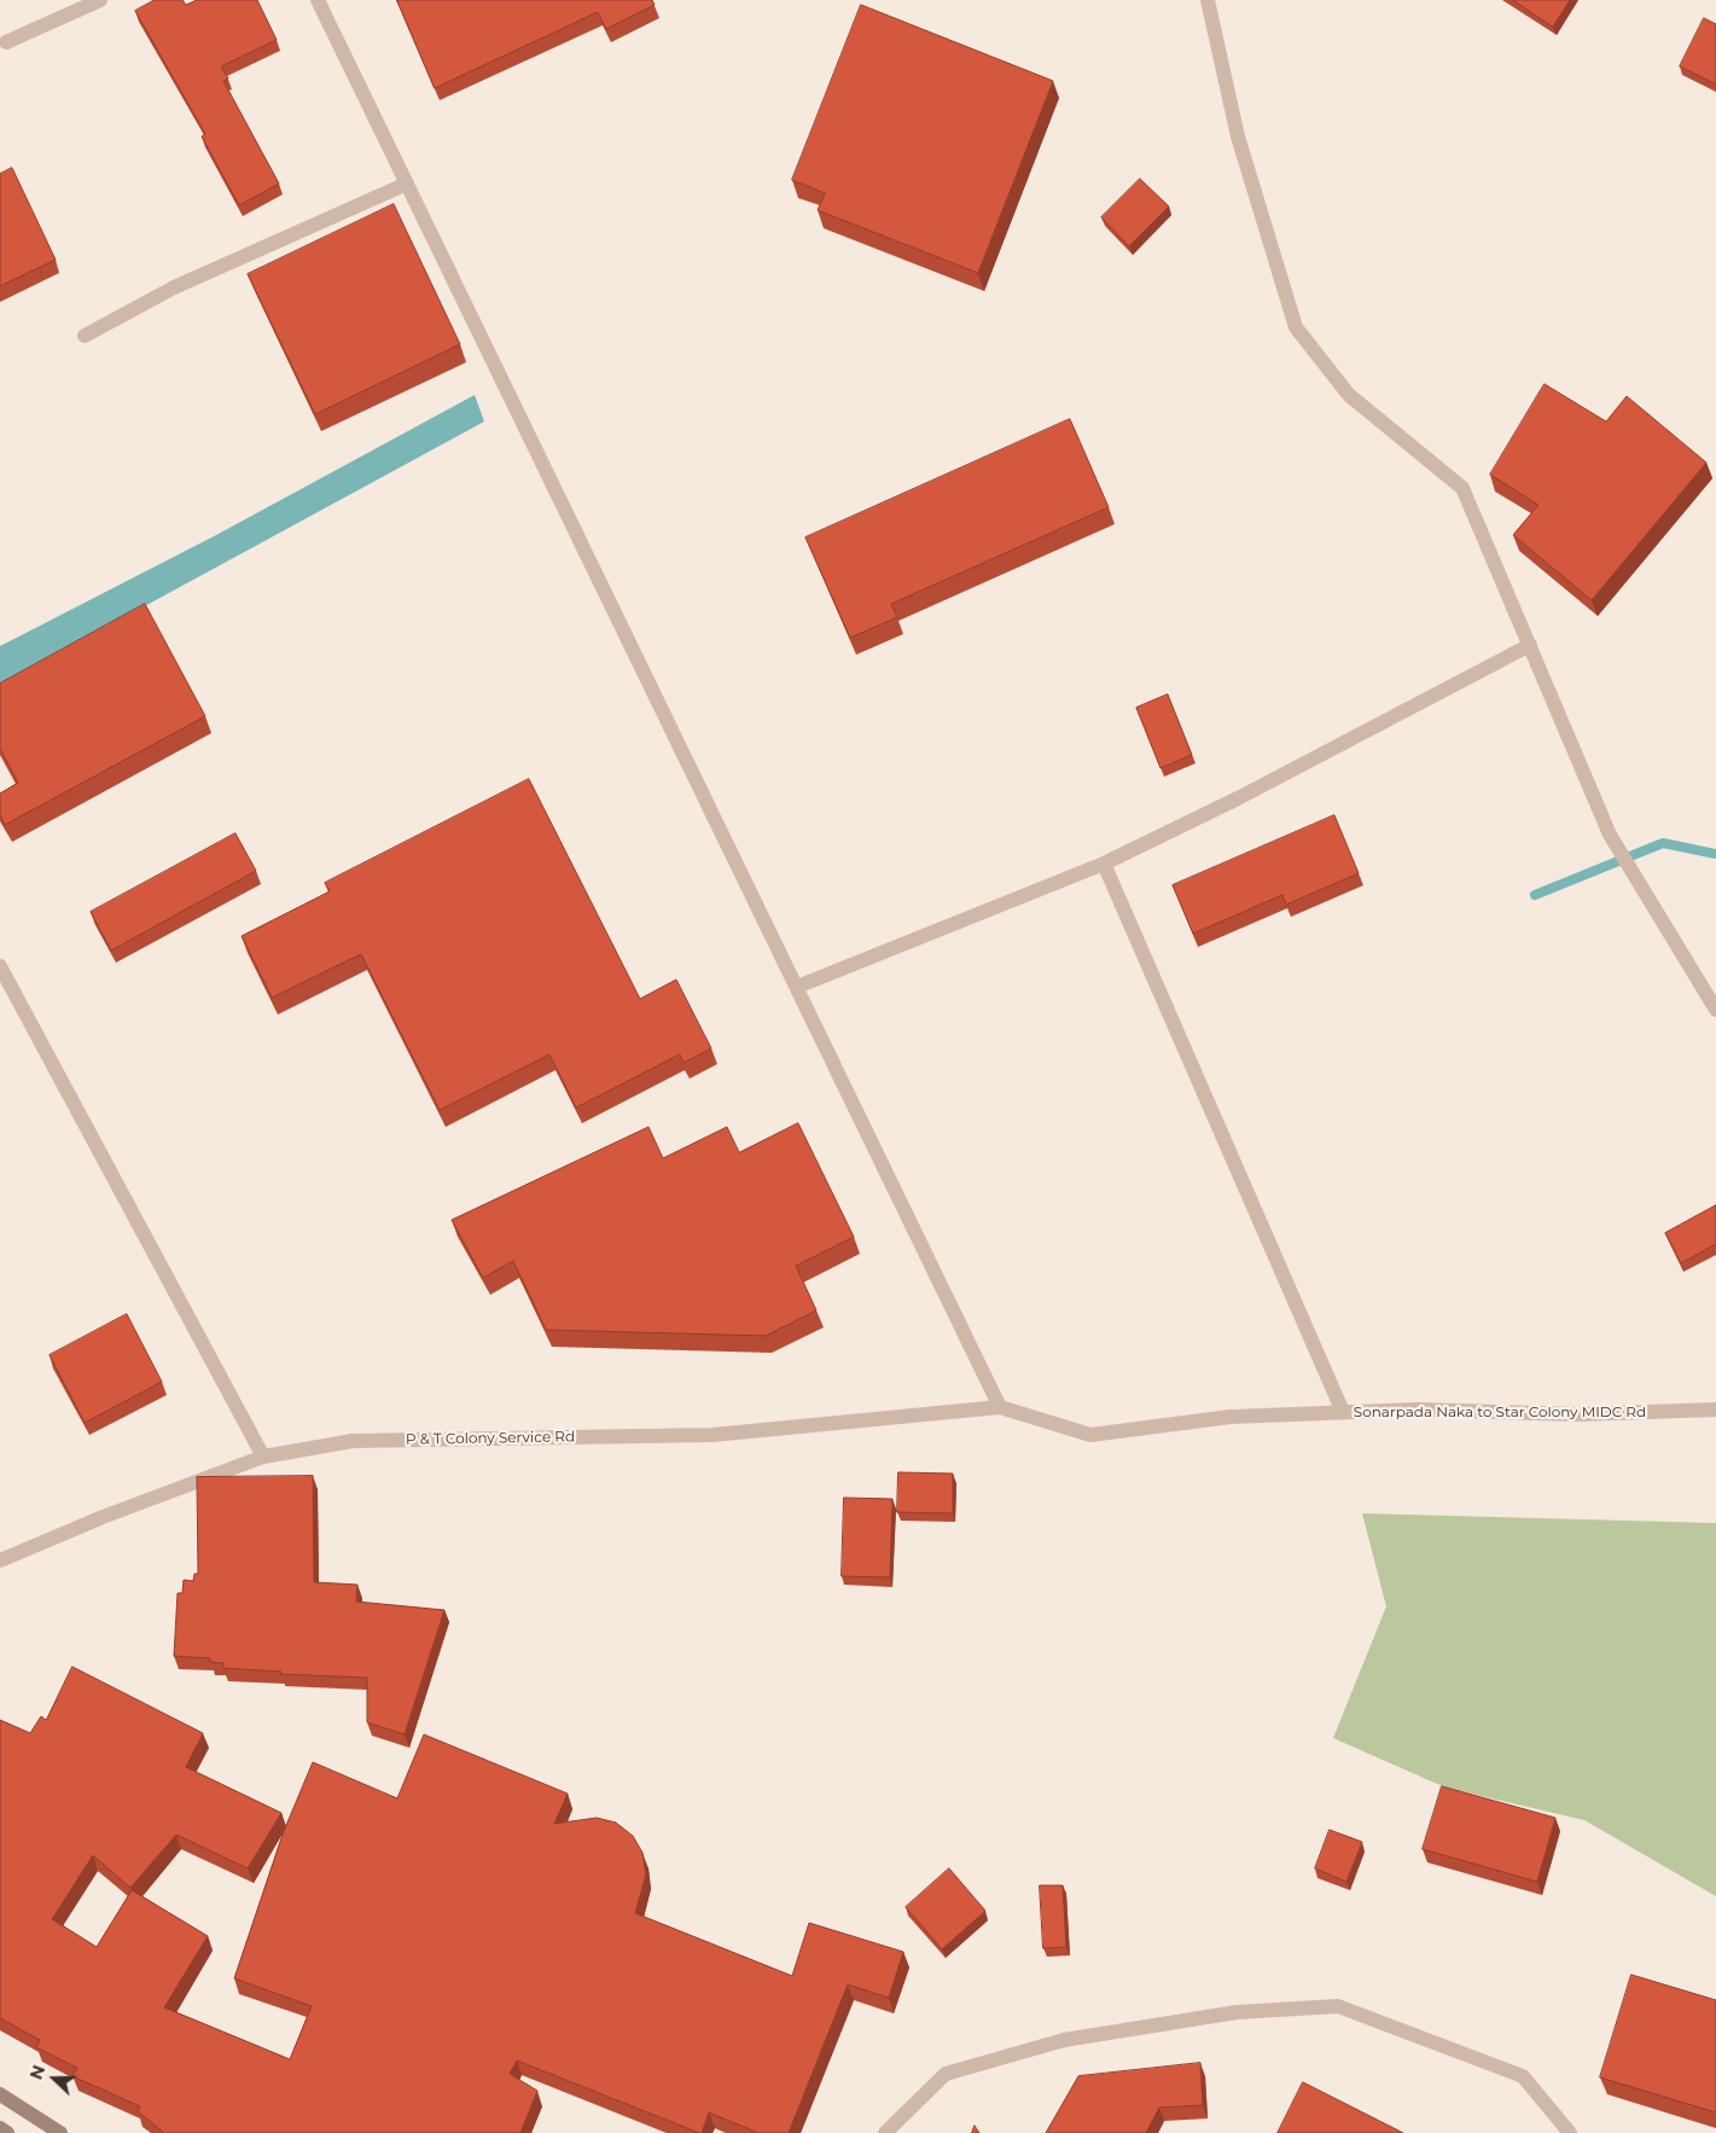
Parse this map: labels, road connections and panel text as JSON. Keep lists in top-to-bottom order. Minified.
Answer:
{"streets":{"street":["Sonarpada Naka to Star Colony MIDC Rd","P & T Colony Service Rd"]},"crossings":[["Sonarpada Naka to Star Colony MIDC Rd","P & T Colony Service Rd"]],"north":"left"}
